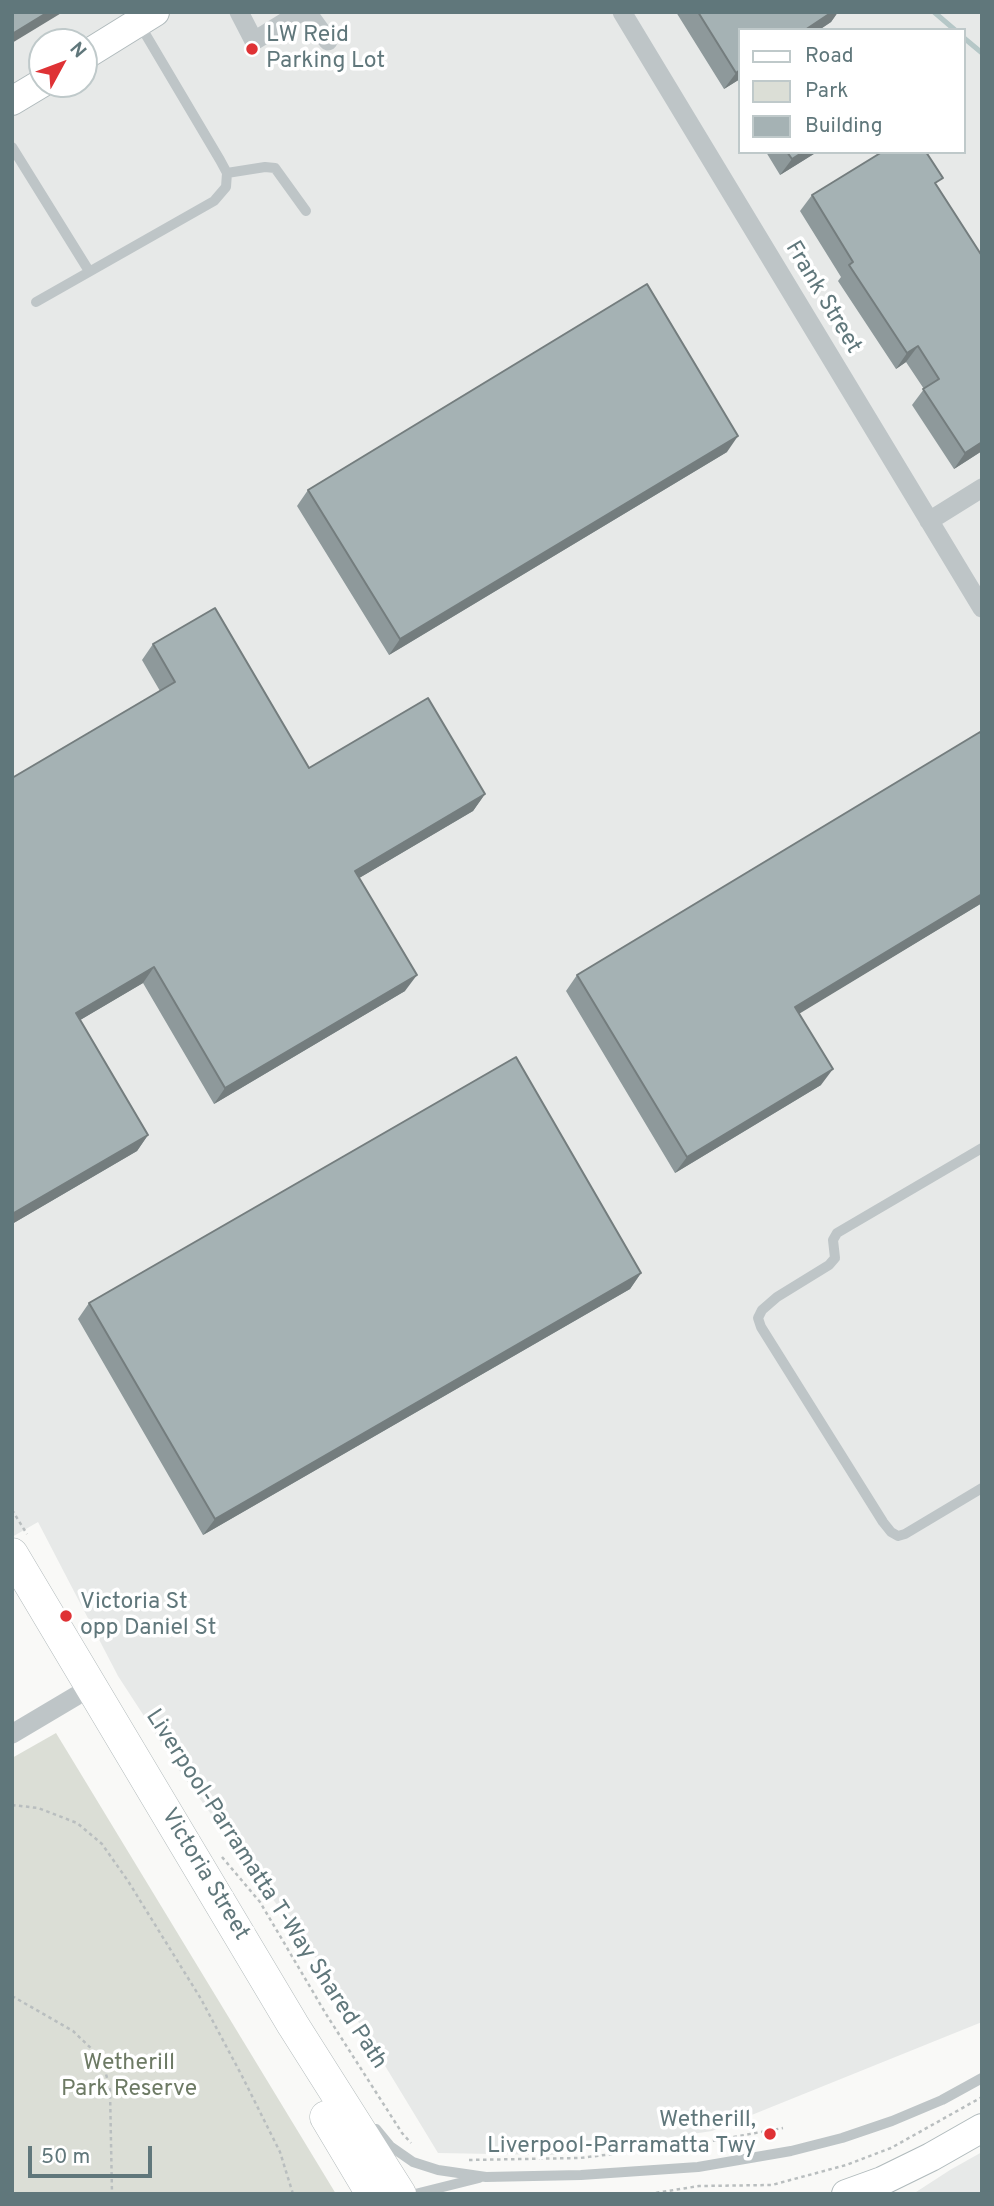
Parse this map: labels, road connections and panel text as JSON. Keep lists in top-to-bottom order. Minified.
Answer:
{"streets":{"main road":["Victoria Street"],"street":["Frank Street"],"path":["Liverpool-Parramatta T-Way Shared Path"]},"parks":["Wetherill Park Reserve"],"places":["LW Reid Parking Lot","Victoria St opp Daniel St","Wetherill, Liverpool-Parramatta Twy"],"legend":["Road","Park","Building"],"scale_bar":"50 m","north":"top right"}
